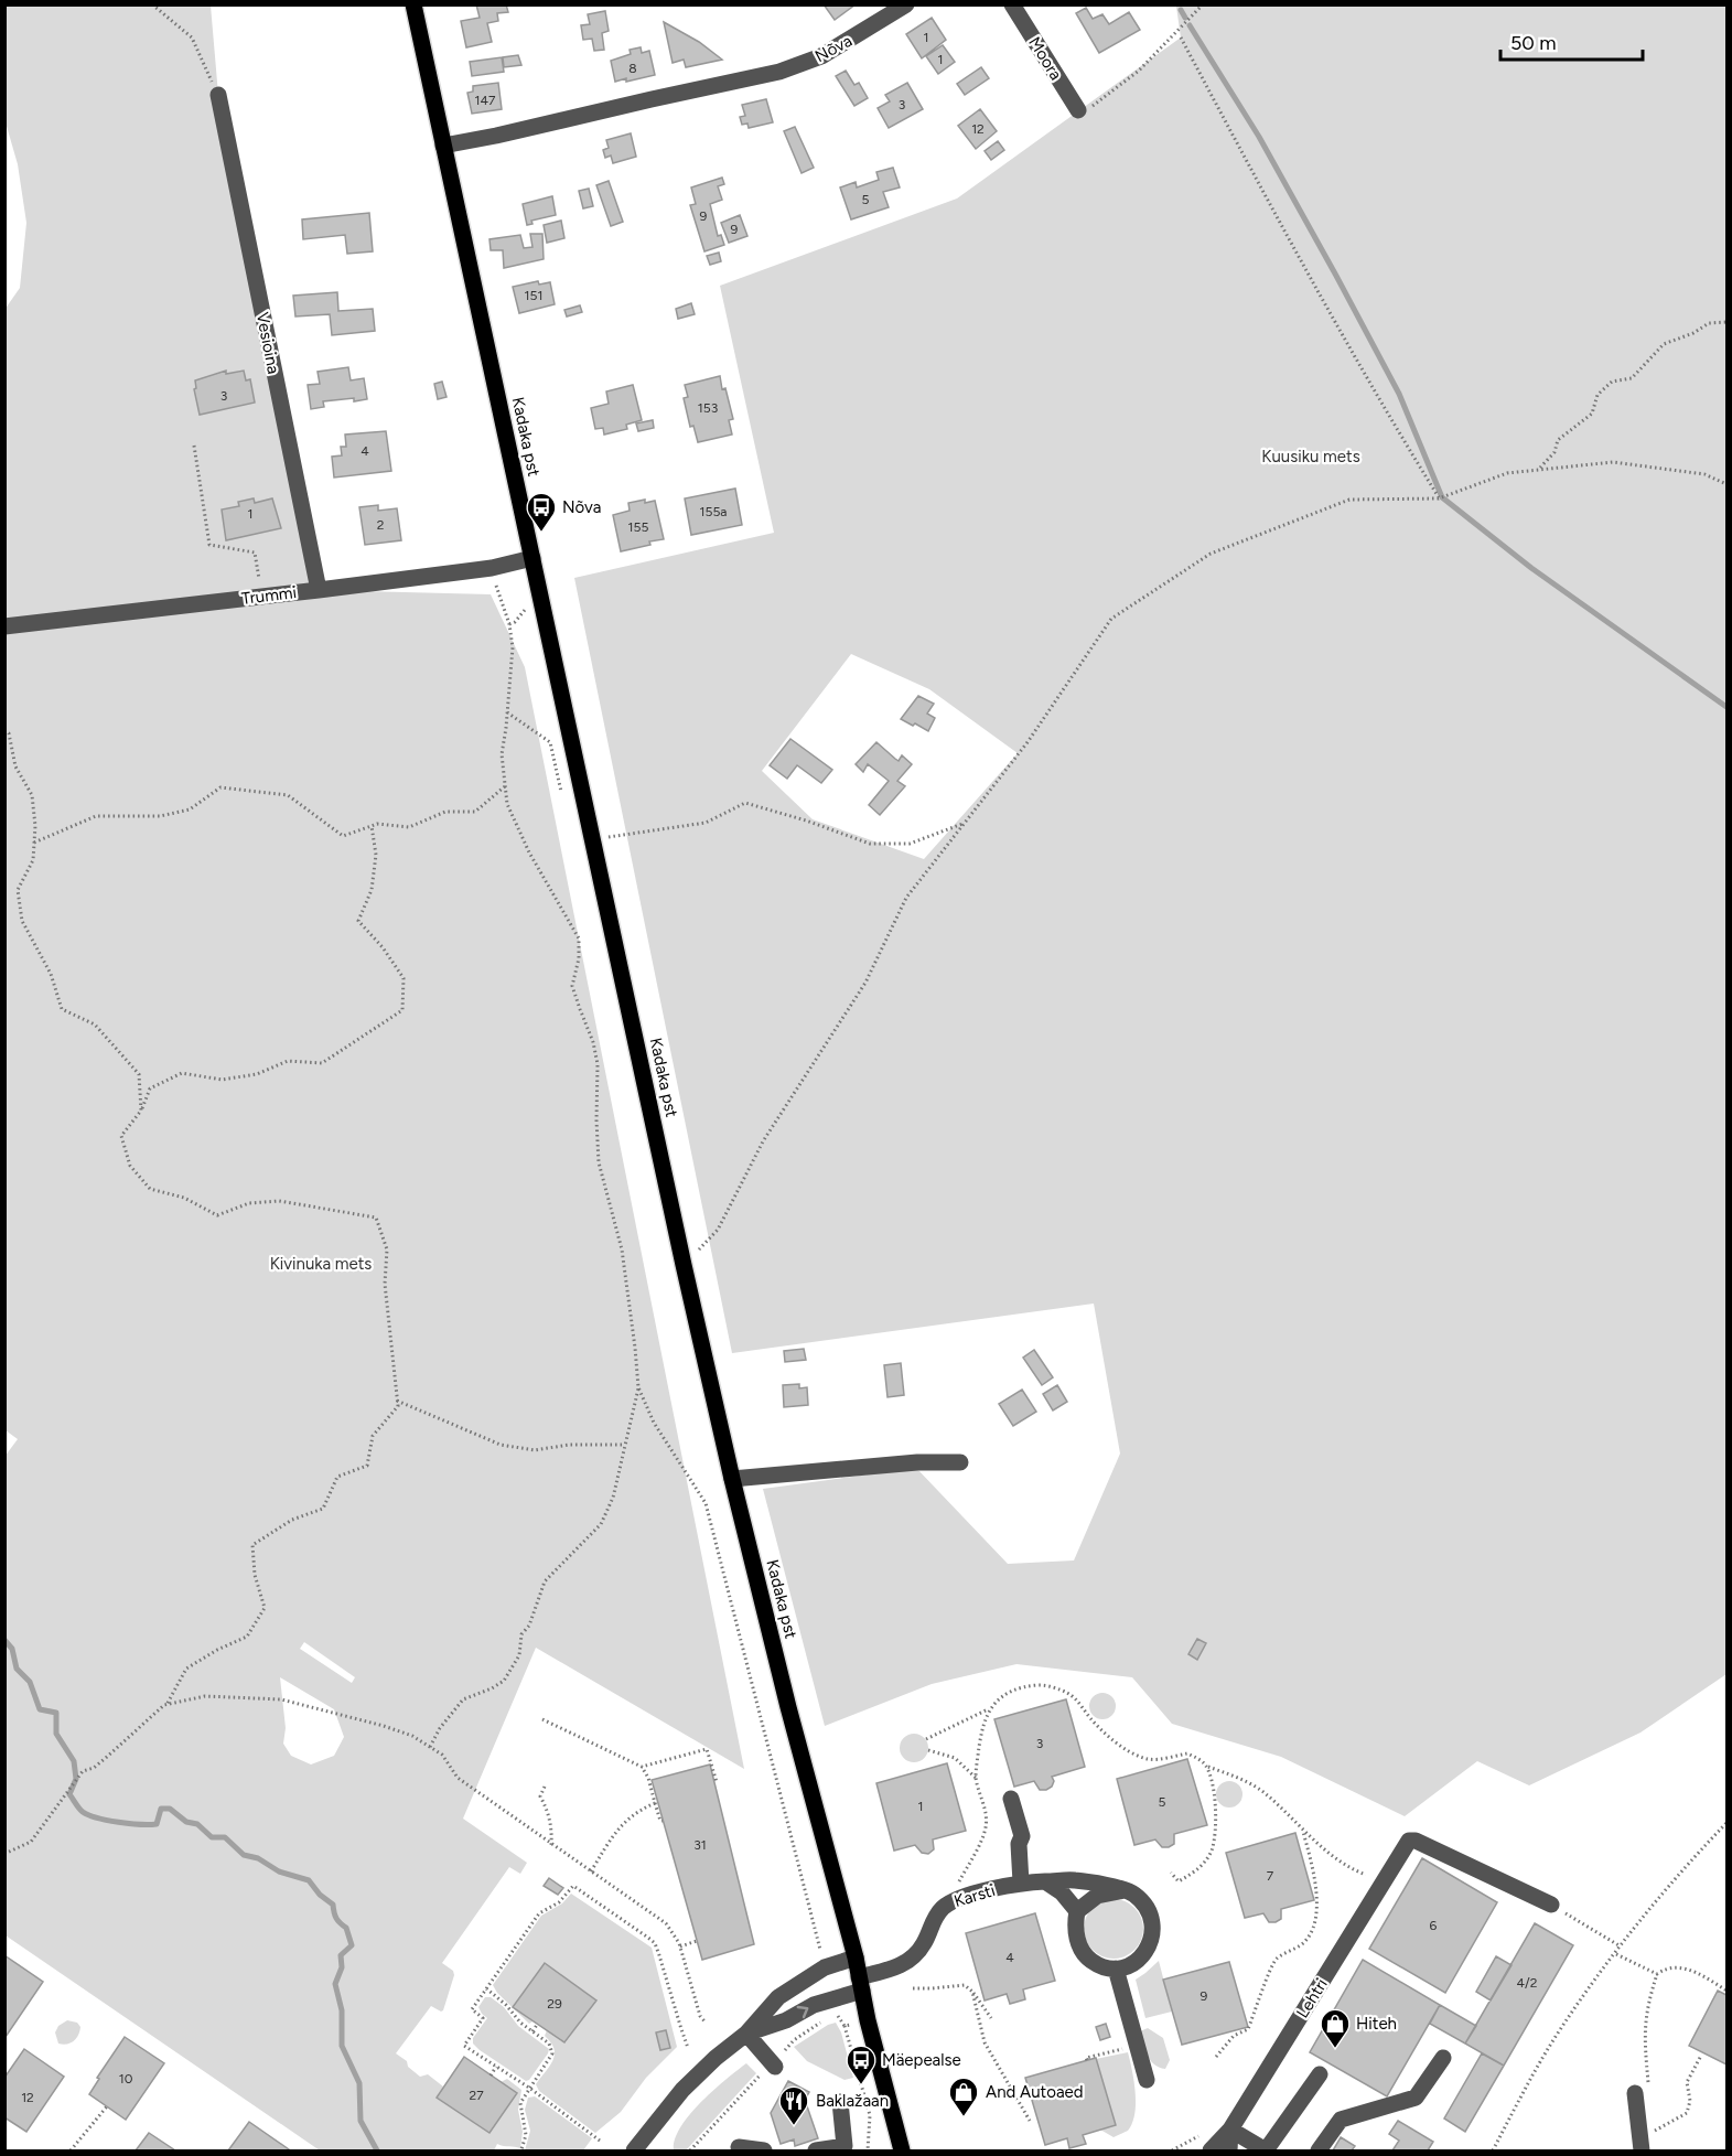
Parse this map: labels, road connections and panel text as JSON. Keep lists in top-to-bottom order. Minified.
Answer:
{"streets":{"main road":["Kadaka pst"],"street":["Nõva","Moora","Vesioina","Trummi","Karsti","Lehtri"]},"crossings":[["Nõva","Kadaka pst"],["Vesioina","Trummi"],["Kadaka pst","Trummi"],["Kadaka pst","Karsti"]],"parks":["Kuusiku mets","Kivinuka mets"],"places":{"bus stop":["Nõva","Mäepealse"],"shop":["Hiteh","And Autoaed"],"restaurant":["Baklažaan"]},"house_numbers":["1","1","8","147","3","12","5","9","9","151","3","153","4","155a","1","2","155","3","5","1","31","7","6","4","4/2","9","29","10","27","12"],"scale_bar":"50 m"}
